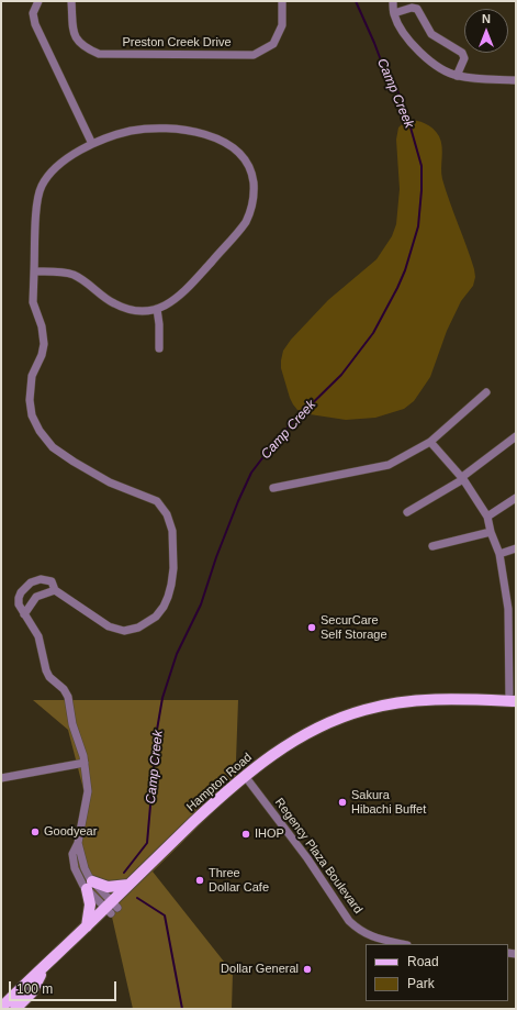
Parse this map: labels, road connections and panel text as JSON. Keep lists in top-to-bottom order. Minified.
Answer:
{"streets":{"main road":["Hampton Road"],"street":["Preston Creek Drive","Regency Plaza Boulevard"]},"crossings":[["Hampton Road","Regency Plaza Boulevard"]],"water":["Camp Creek"],"places":["SecurCare Self Storage","Sakura Hibachi Buffet","Goodyear","IHOP","Three Dollar Cafe","Dollar General"],"legend":["Road","Park"],"scale_bar":"100 m","north":"top"}
